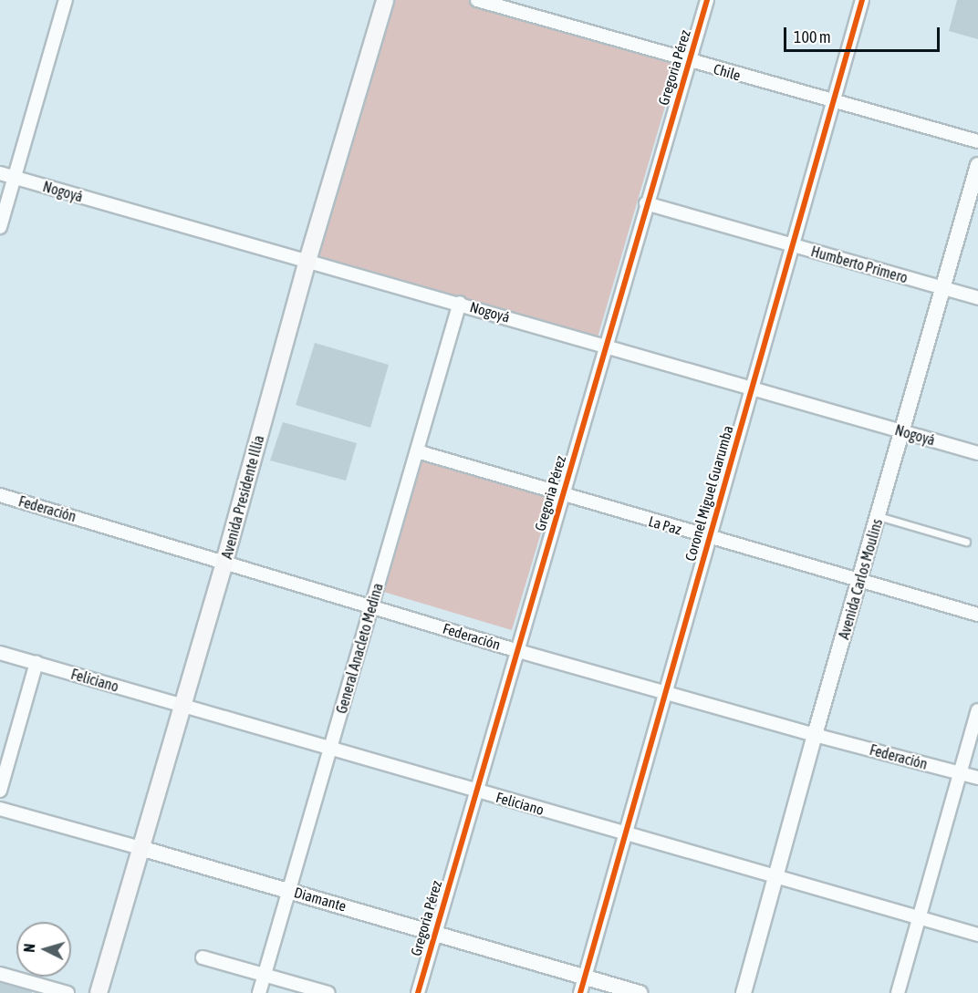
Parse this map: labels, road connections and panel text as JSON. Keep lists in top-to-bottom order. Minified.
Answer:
{"streets":{"main road":["Avenida Presidente Illia"],"street":["Gregoria Pérez","Chile","Nogoyá","Humberto Primero","Coronel Miguel Guarumba","Federación","La Paz","Avenida Carlos Moulins","General Anacleto Medina","Feliciano","Diamante"]},"crossings":[["Gregoria Pérez","Chile"],["Gregoria Pérez","Nogoyá"],["Gregoria Pérez","Humberto Primero"],["Gregoria Pérez","Federación"],["Gregoria Pérez","La Paz"],["Gregoria Pérez","Feliciano"],["Gregoria Pérez","Diamante"],["Chile","Coronel Miguel Guarumba"],["Nogoyá","Coronel Miguel Guarumba"],["Nogoyá","Avenida Presidente Illia"],["Nogoyá","Avenida Carlos Moulins"],["Nogoyá","General Anacleto Medina"],["Humberto Primero","Coronel Miguel Guarumba"],["Humberto Primero","Avenida Carlos Moulins"],["Coronel Miguel Guarumba","Federación"],["Coronel Miguel Guarumba","La Paz"],["Coronel Miguel Guarumba","Feliciano"],["Coronel Miguel Guarumba","Diamante"],["Avenida Presidente Illia","Federación"],["Avenida Presidente Illia","Feliciano"],["Avenida Presidente Illia","Diamante"],["Federación","Avenida Carlos Moulins"],["Federación","General Anacleto Medina"],["La Paz","Avenida Carlos Moulins"],["La Paz","General Anacleto Medina"],["Avenida Carlos Moulins","Feliciano"],["General Anacleto Medina","Feliciano"],["General Anacleto Medina","Diamante"]],"scale_bar":"100 m","north":"left"}
